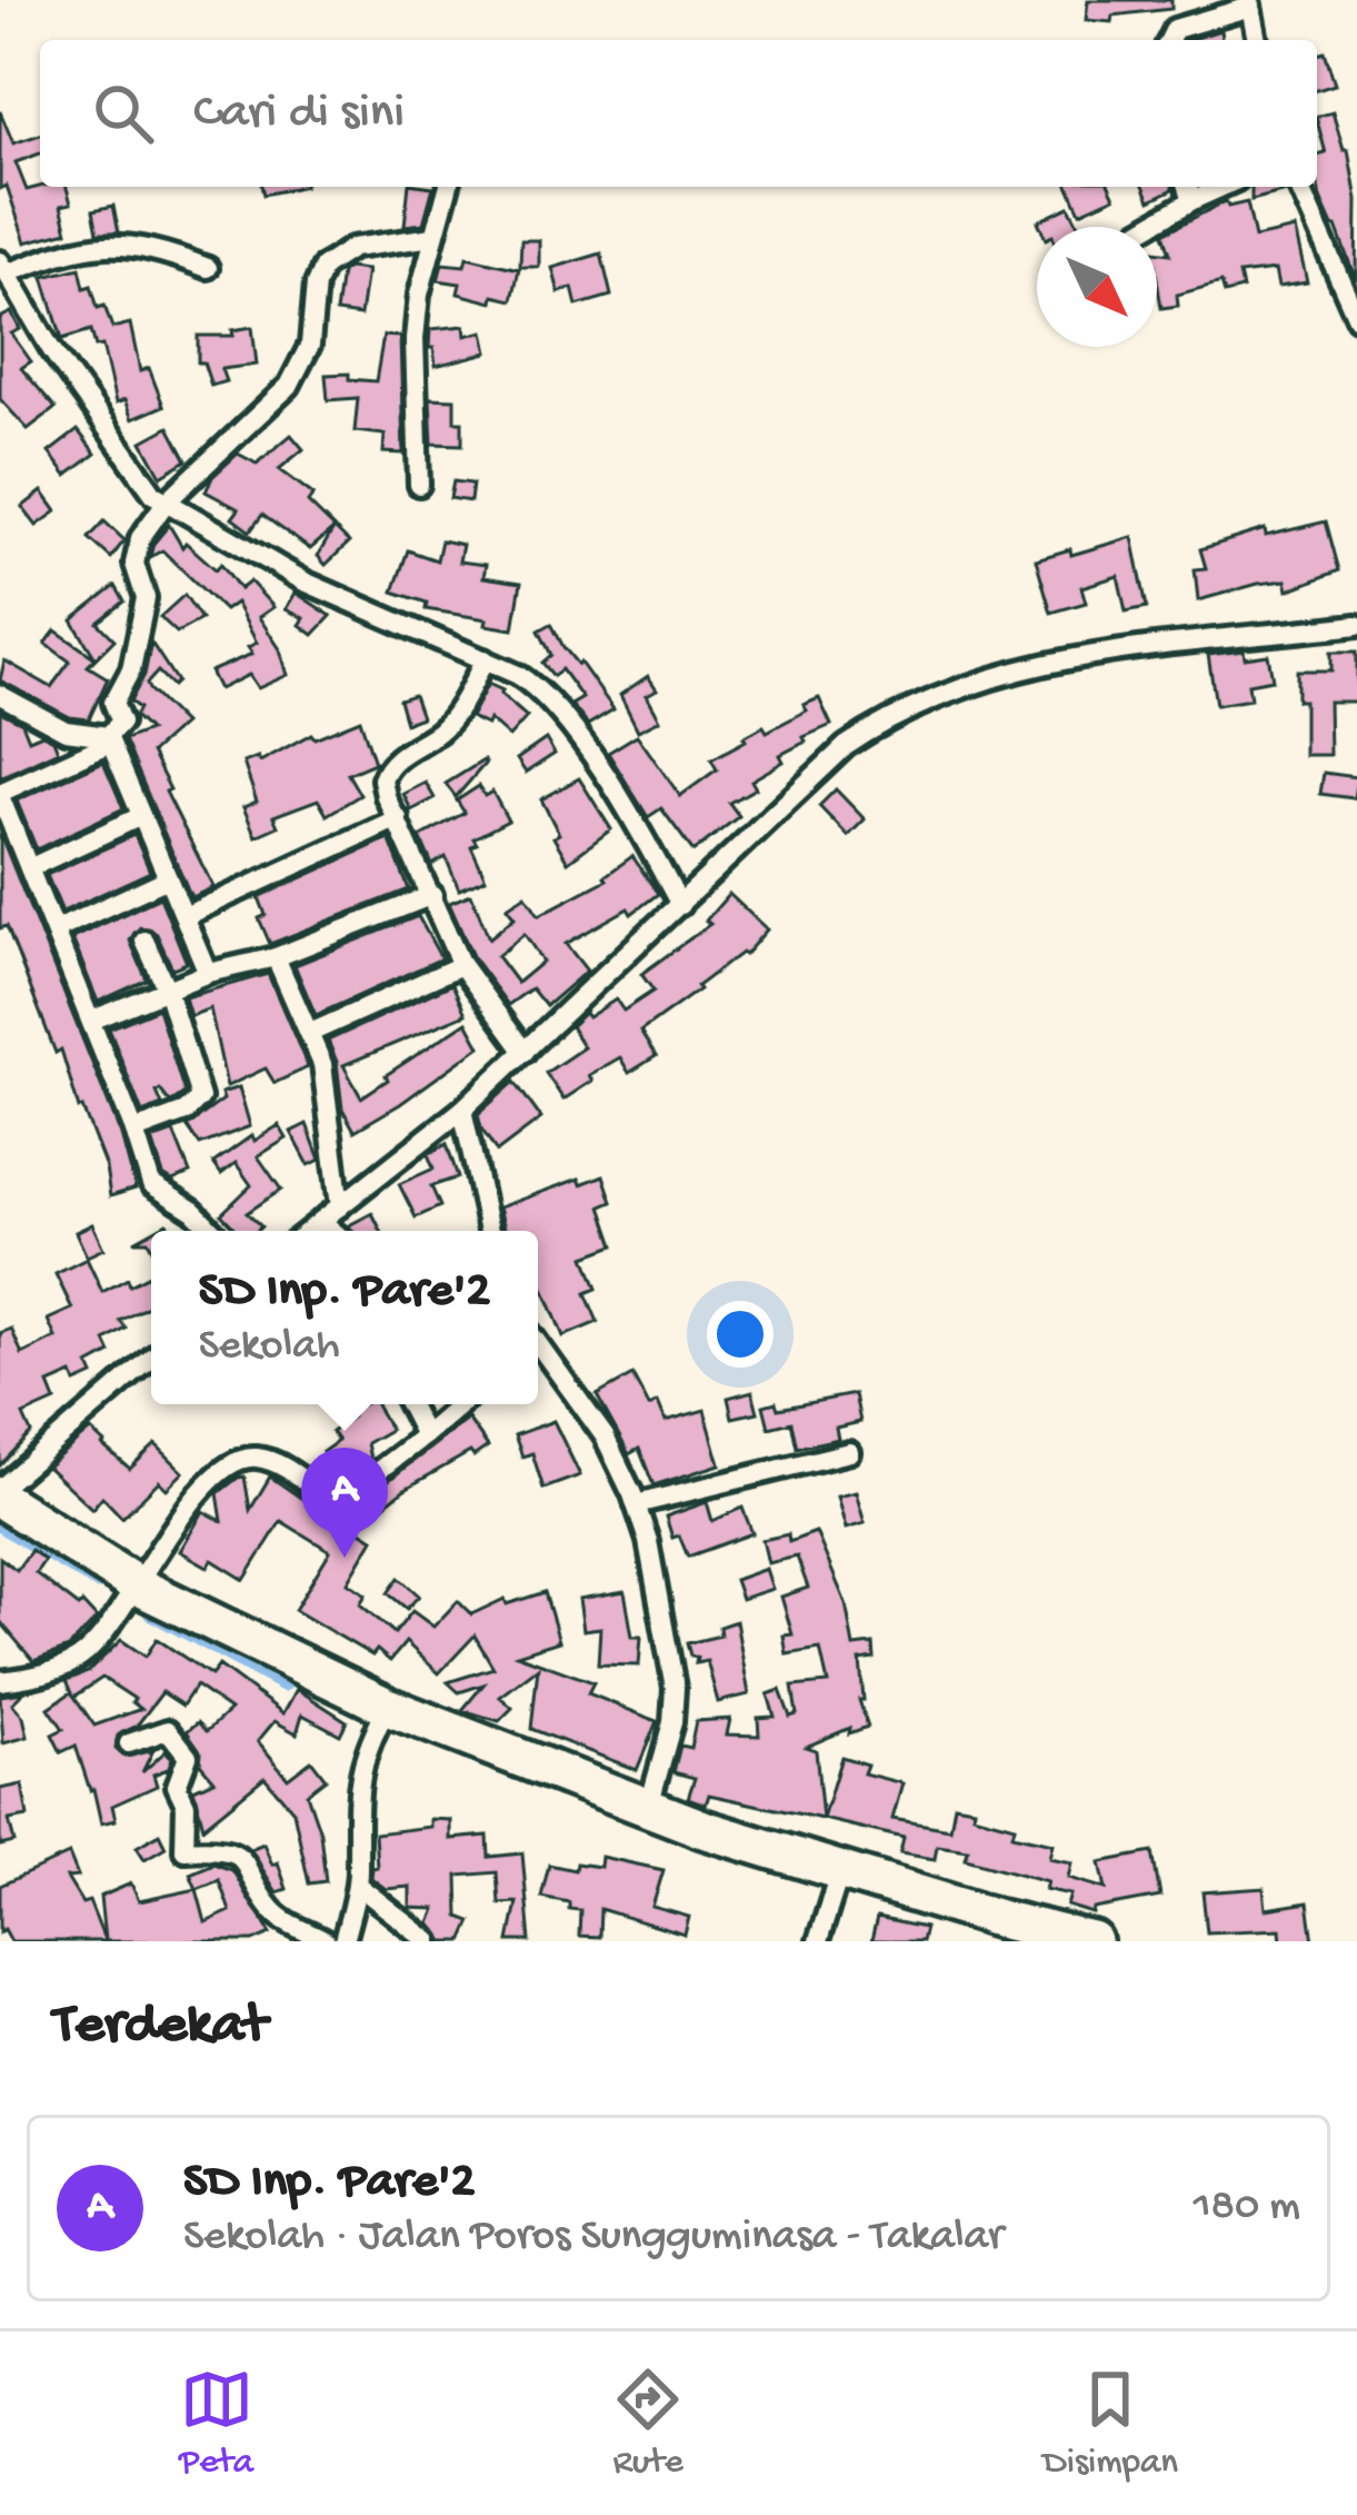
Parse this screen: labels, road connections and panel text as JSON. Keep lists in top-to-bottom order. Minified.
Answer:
{"north":"bottom right","page":{"search":"Cari di sini","popup":["SD Inp. Pare'2","Sekolah"],"pins":"A","heading":"Terdekat","list":[{"mark":"A","name":"SD Inp. Pare'2","note":"Sekolah · Jalan Poros Sungguminasa - Takalar","value":"180 m"}],"nav":["Peta","Rute","Disimpan"]}}
